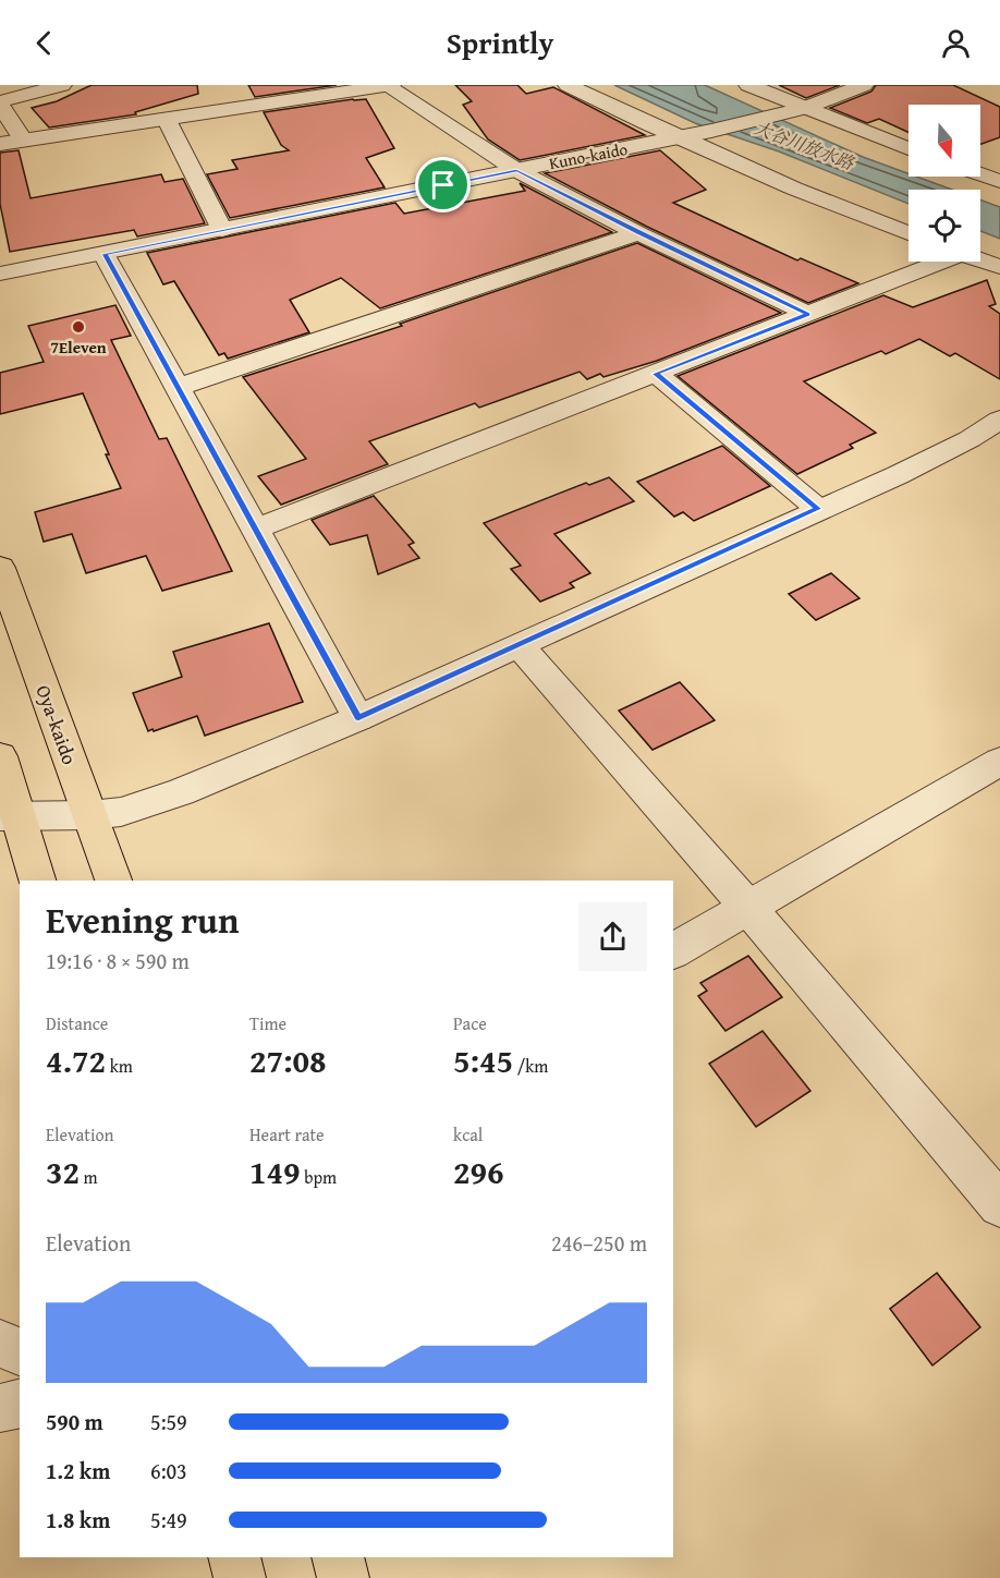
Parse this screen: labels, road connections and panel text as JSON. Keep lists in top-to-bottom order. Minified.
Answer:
{"streets":{"main road":["Oya-kaido"],"street":["Kuno-kaido"]},"water":["大谷川放水路"],"places":["7Eleven"],"north":"bottom","page":{"header":"Sprintly","heading":["Evening run","19:16 · 8 × 590 m"],"stats":[["Distance","4.72 km"],["Time","27:08"],["Pace","5:45 /km"],["Elevation","32 m"],["Heart rate","149 bpm"],["kcal","296"]],"chart":["Elevation","246–250 m"],"list":[{"name":"590 m","note":"5:59"},{"name":"1.2 km","note":"6:03"},{"name":"1.8 km","note":"5:49"}]}}
